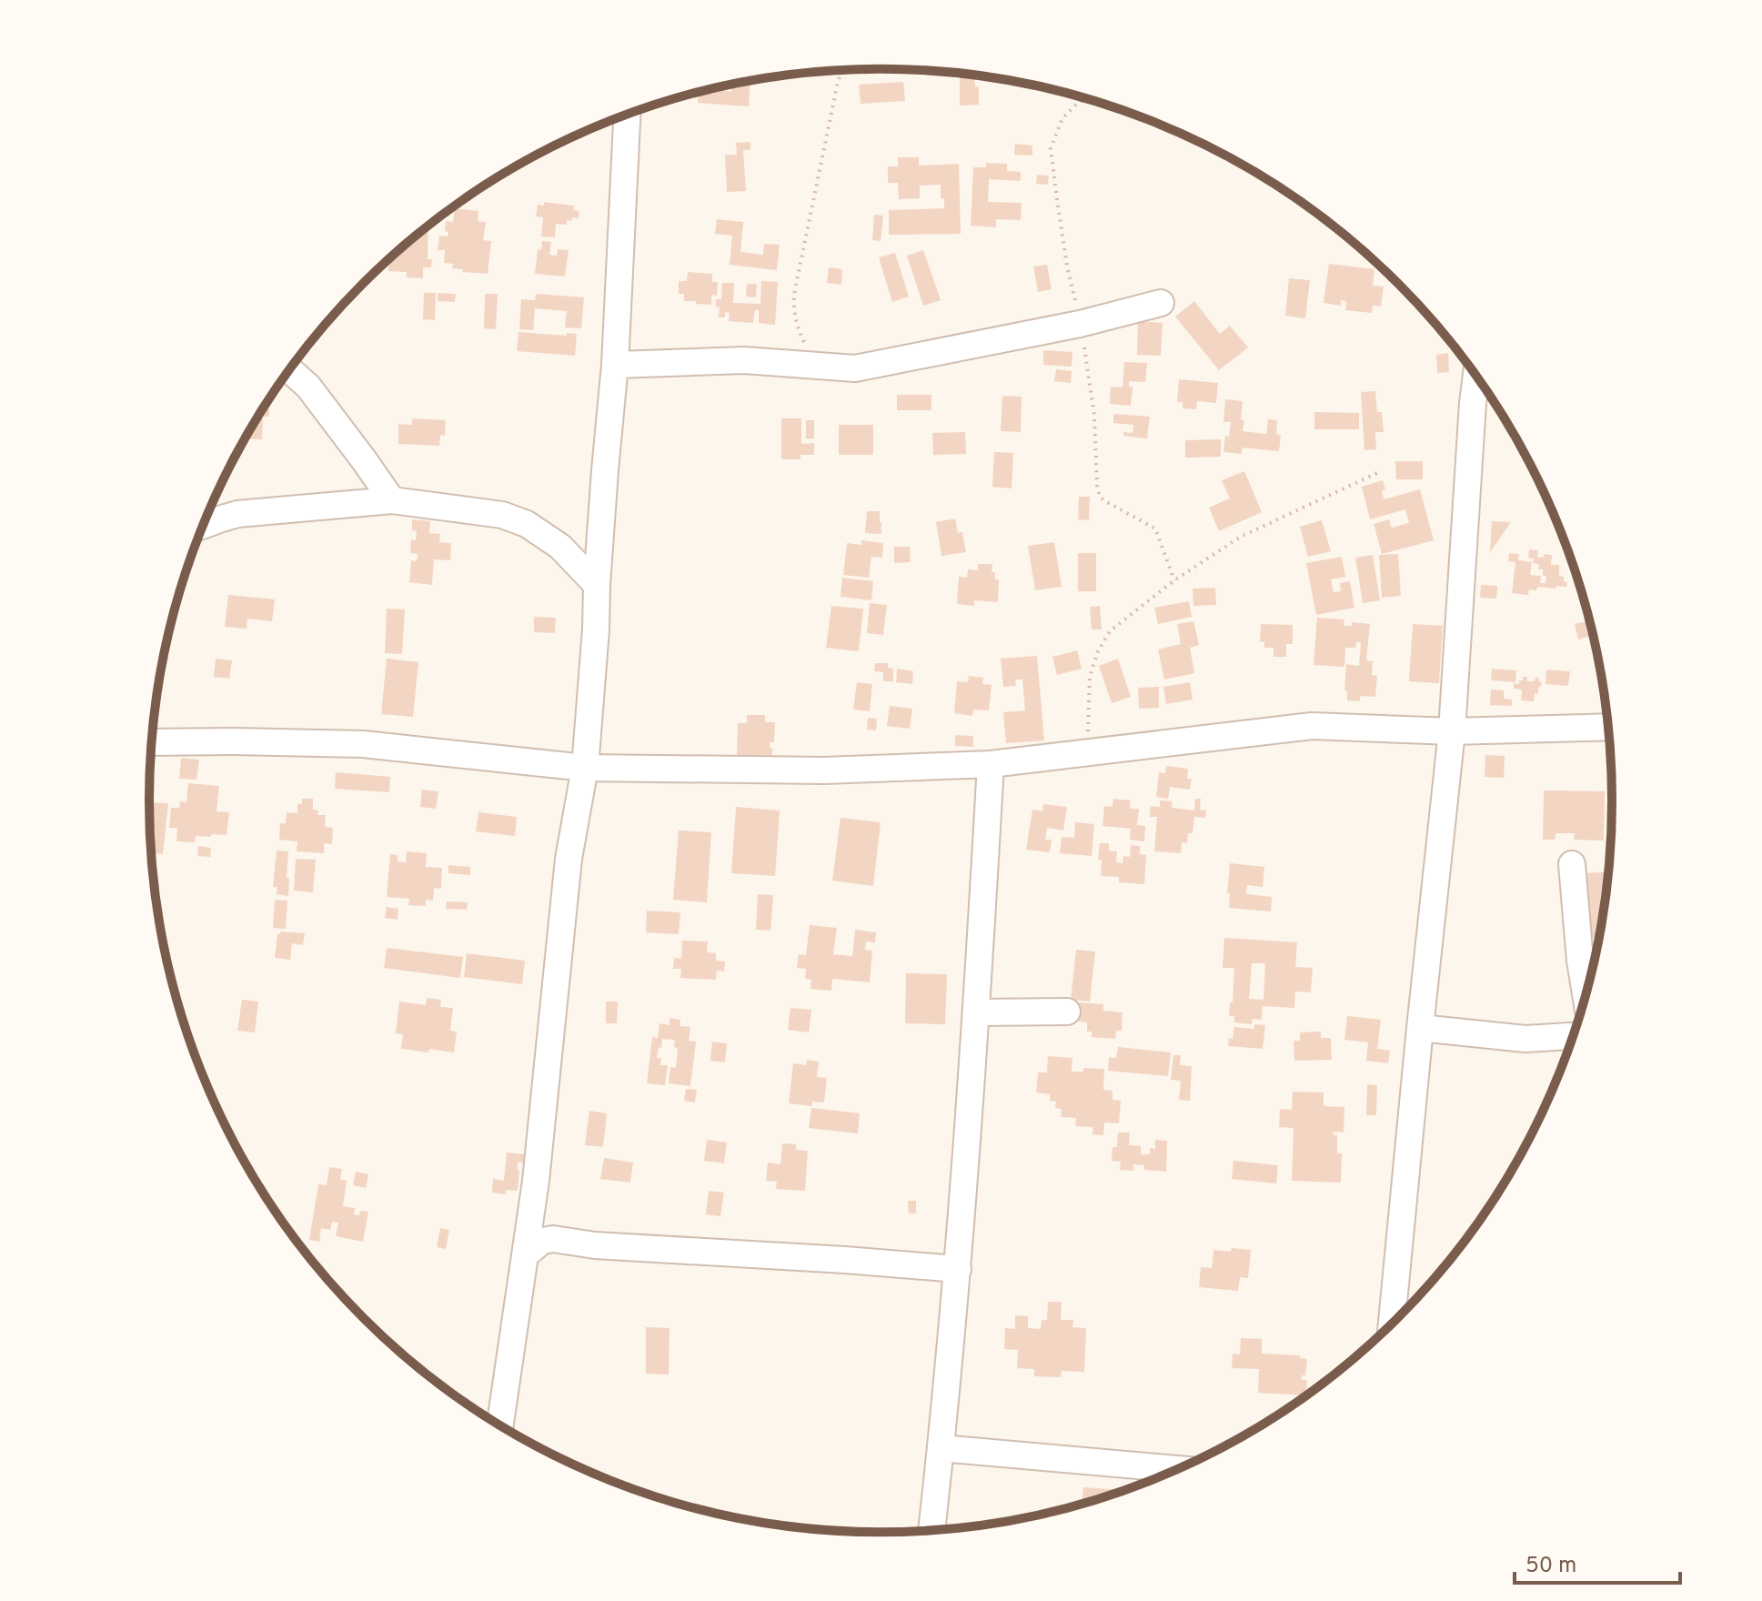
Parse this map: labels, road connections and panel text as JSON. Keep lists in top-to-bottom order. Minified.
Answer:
{"scale_bar":"50 m"}
